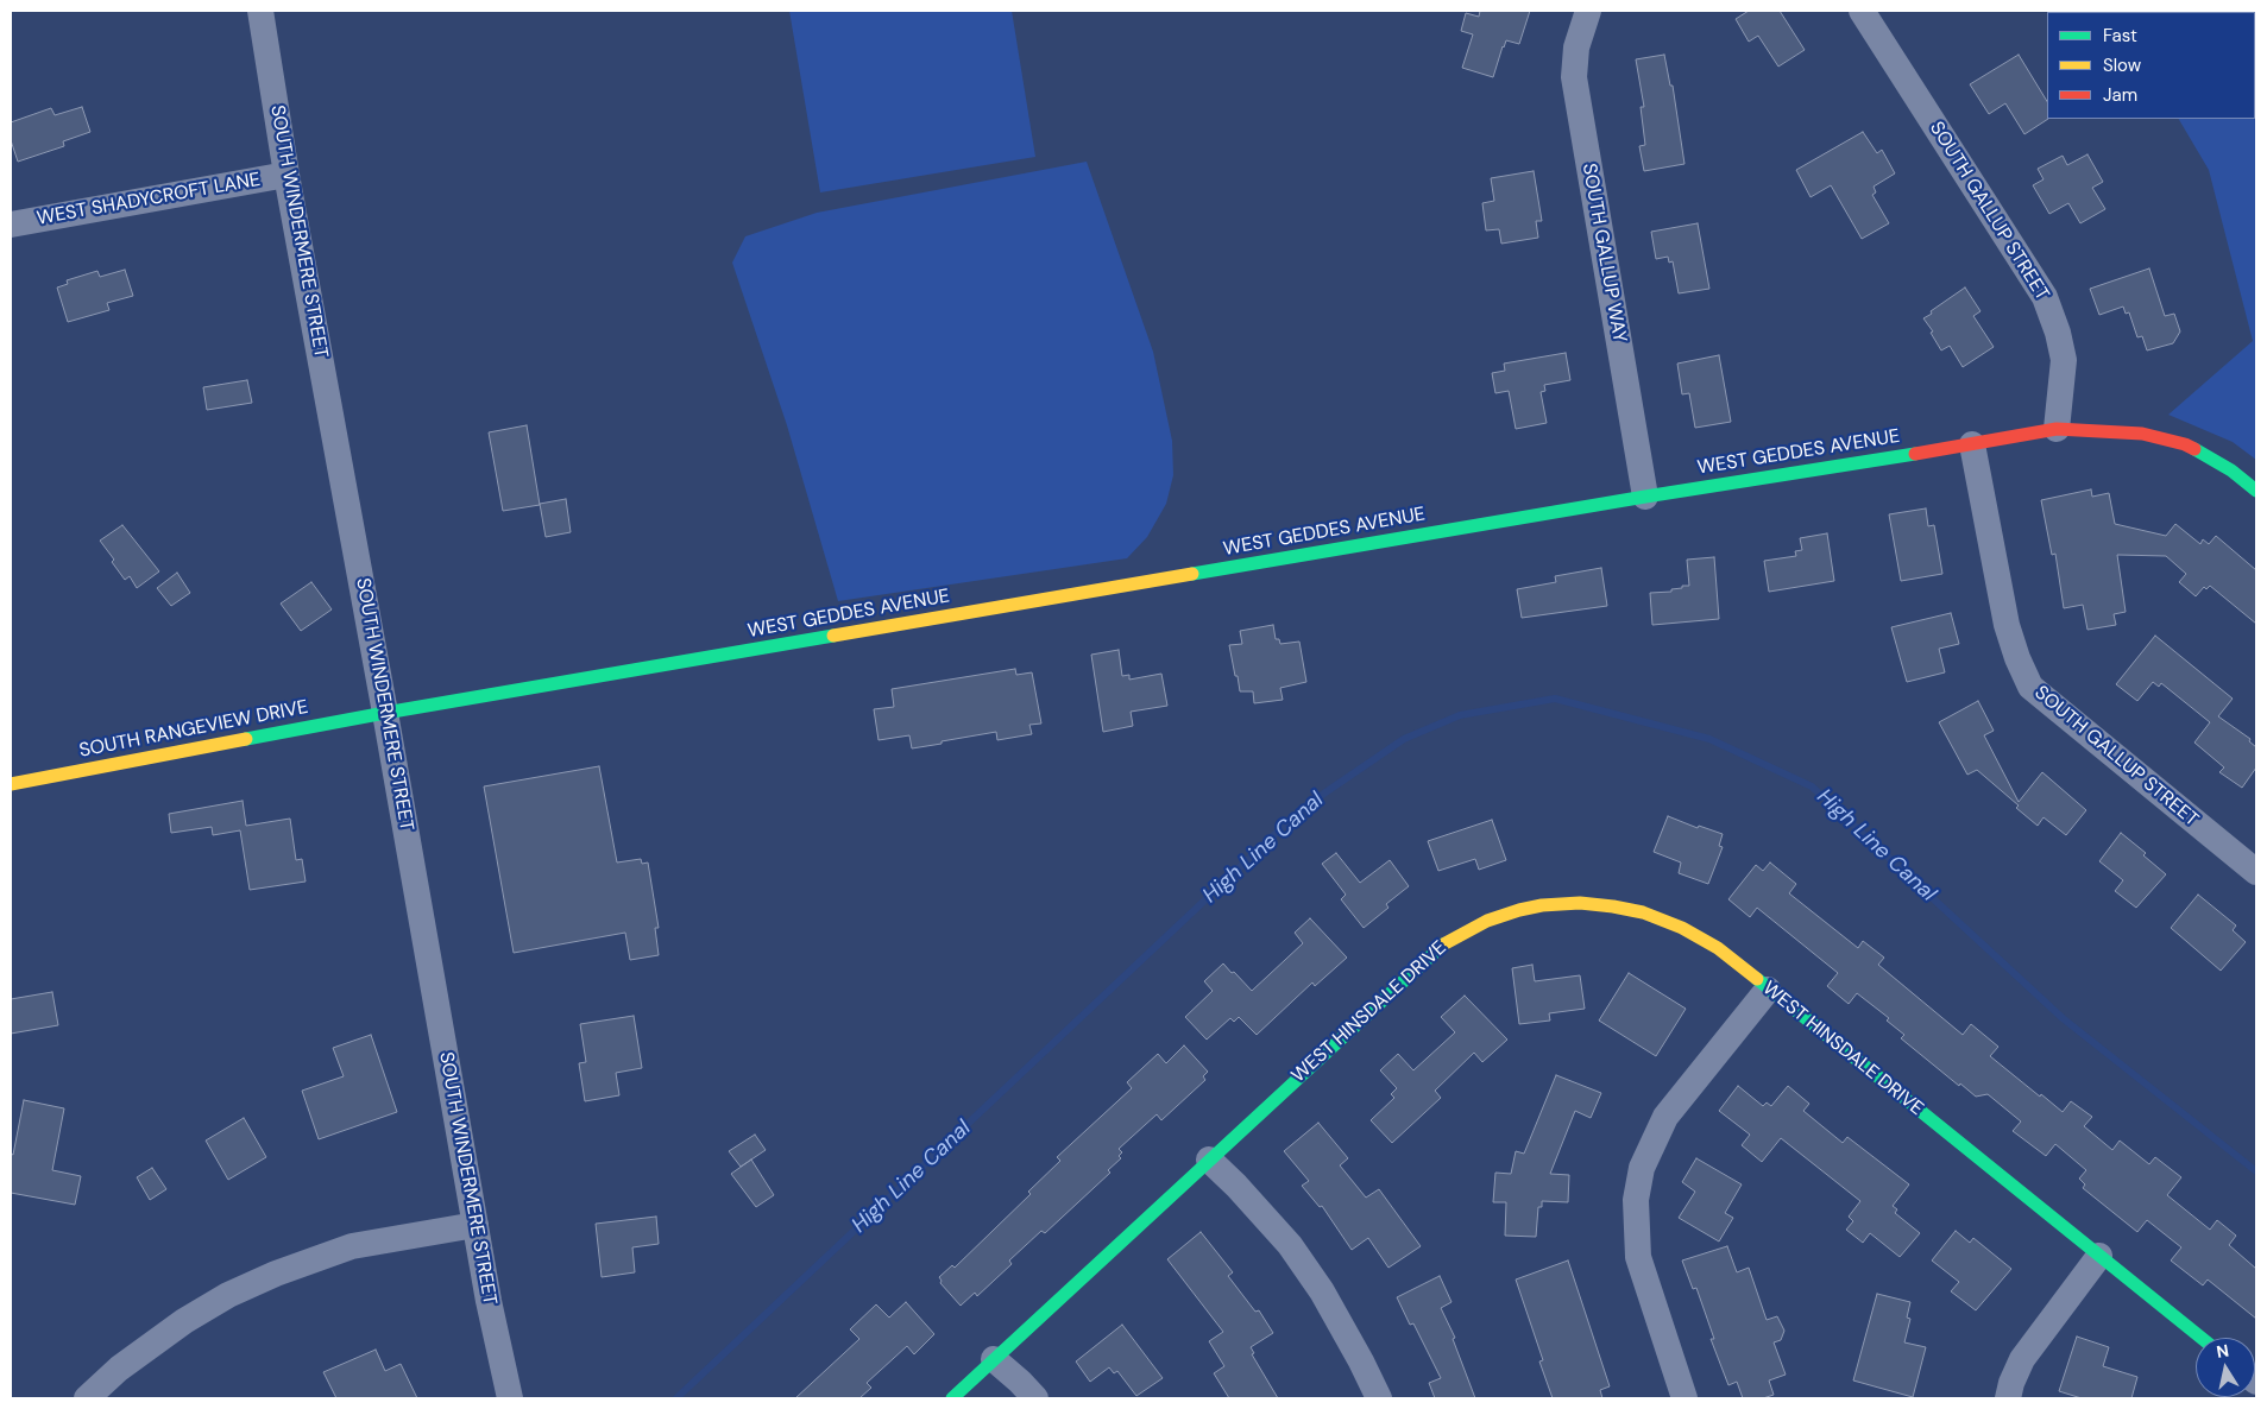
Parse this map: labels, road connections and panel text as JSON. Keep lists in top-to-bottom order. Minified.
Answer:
{"streets":{"street":["WEST SHADYCROFT LANE","SOUTH GALLUP STREET","SOUTH WINDERMERE STREET","SOUTH GALLUP WAY","WEST GEDDES AVENUE","SOUTH RANGEVIEW DRIVE","WEST HINSDALE DRIVE"]},"crossings":[["WEST SHADYCROFT LANE","SOUTH WINDERMERE STREET"],["SOUTH GALLUP STREET","WEST GEDDES AVENUE"],["SOUTH WINDERMERE STREET","WEST GEDDES AVENUE"],["SOUTH WINDERMERE STREET","SOUTH RANGEVIEW DRIVE"],["SOUTH GALLUP WAY","WEST GEDDES AVENUE"],["WEST GEDDES AVENUE","SOUTH RANGEVIEW DRIVE"]],"water":["High Line Canal"],"legend":["Fast","Slow","Jam"],"north":"top"}
